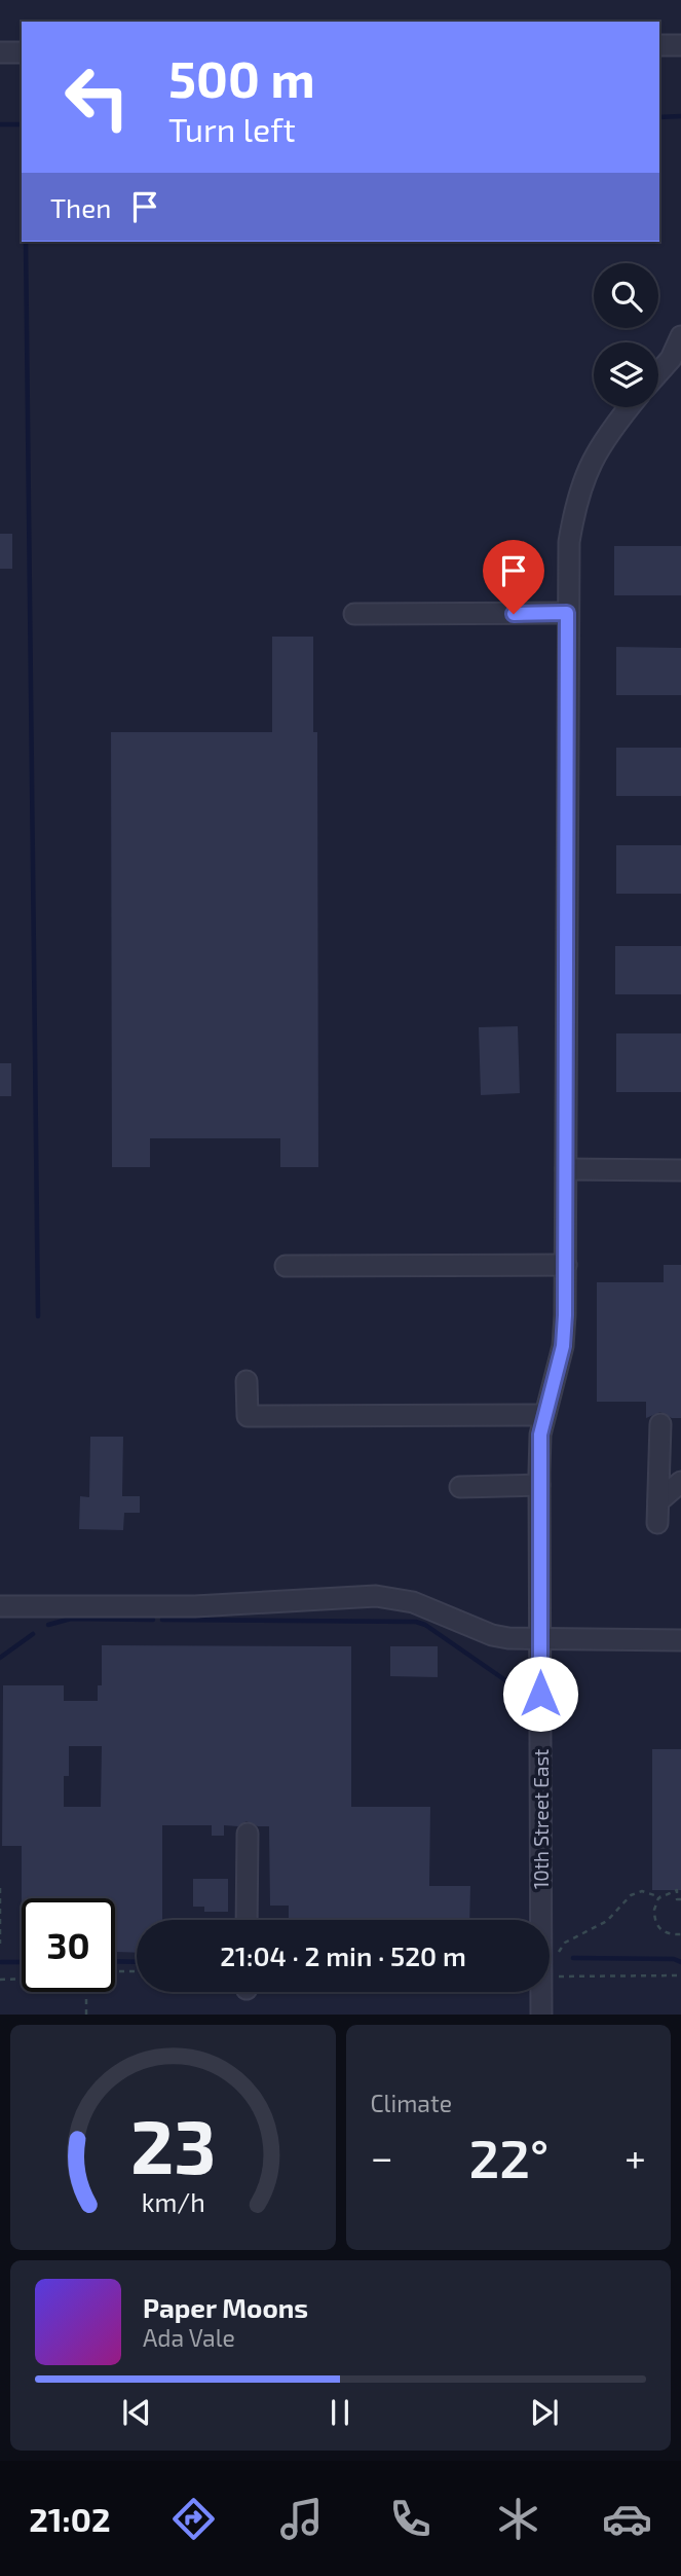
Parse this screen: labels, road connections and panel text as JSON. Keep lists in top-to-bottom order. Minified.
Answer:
{"streets":{"street":["10th Street East"]},"page":{"turn":["500 m","Turn left"],"then":"Then","limit":"30","trip":"21:04 · 2 min · 520 m","tile":"Climate","heat":["−","22°","+"],"song":["Paper Moons","Ada Vale"],"tabs":"21:02","gauge":["23","km/h"]}}
